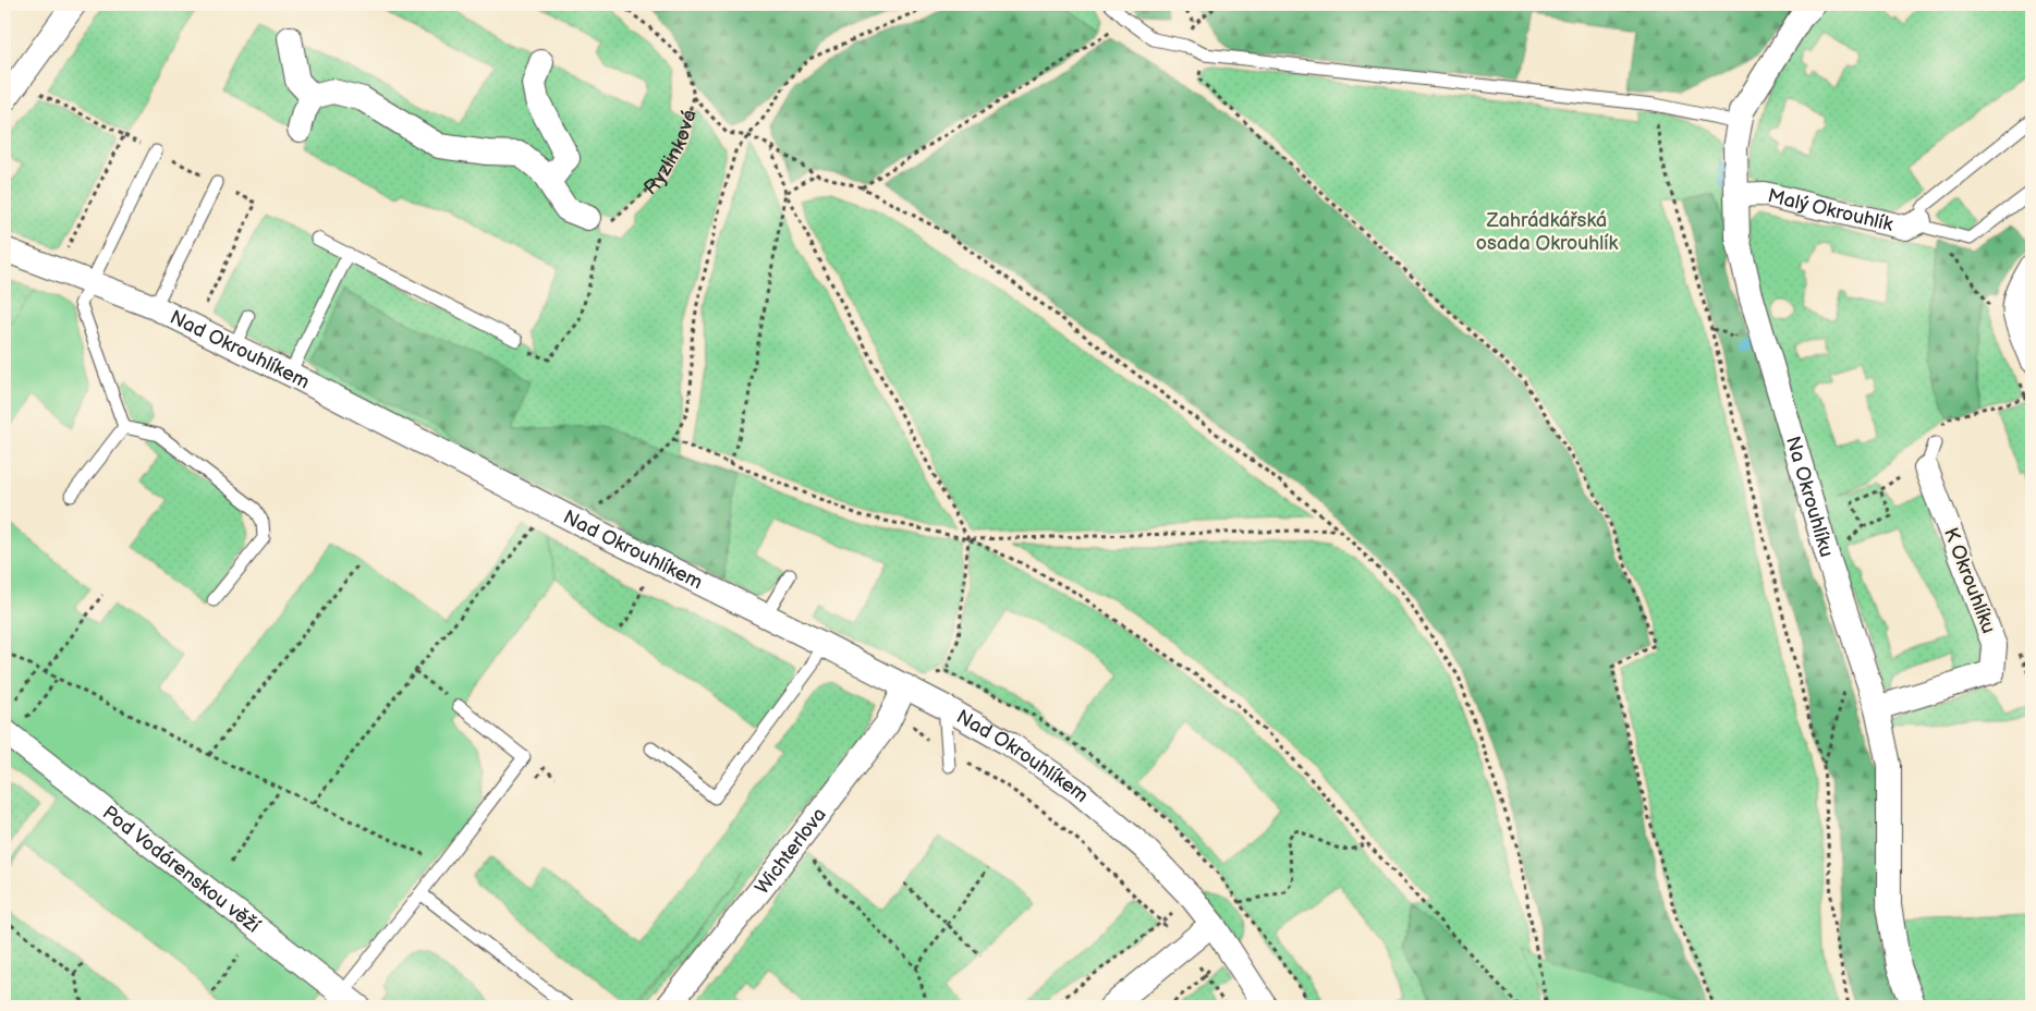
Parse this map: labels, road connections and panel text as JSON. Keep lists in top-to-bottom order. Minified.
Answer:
{"streets":{"street":["Malý Okrouhlík","Nad Okrouhlíkem","Na Okrouhlíku","K Okrouhlíku","Wichterlova","Pod Vodárenskou věží"],"path":["Ryzlinková"]},"crossings":[["Malý Okrouhlík","Na Okrouhlíku"],["Nad Okrouhlíkem","Wichterlova"],["Na Okrouhlíku","K Okrouhlíku"]],"parks":["Zahrádkářská osada Okrouhlík"]}
